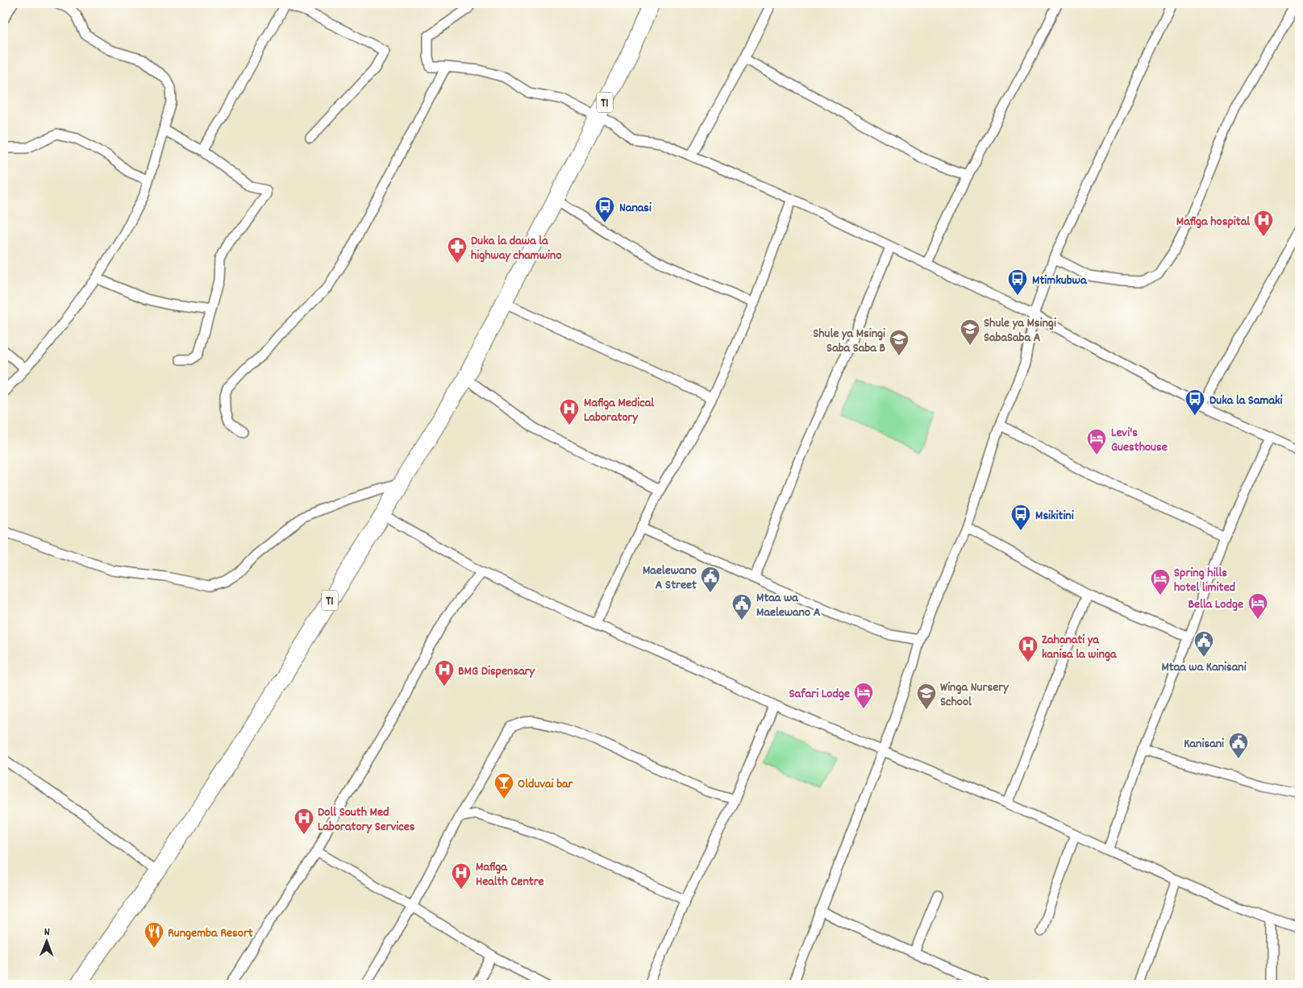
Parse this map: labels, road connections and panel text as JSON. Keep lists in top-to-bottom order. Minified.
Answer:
{"streets":{"highway":["T1"]},"places":{"bus stop":["Nanasi","Mtimkubwa","Duka la Samaki","Msikitini"],"hospital":["Mafiga hospital","Mafiga Medical Laboratory","Zahanati ya kanisa la winga","BMG Dispensary","Doll South Med Laboratory Services","Mafiga Health Centre"],"pharmacy":["Duka la dawa la highway chamwino"],"school or university":["Shule ya Msingi SabaSaba A","Shule ya Msingi Saba Saba B","Winga Nursery School"],"hotel":["Levi's Guesthouse","Spring hills hotel limited","Bella Lodge","Safari Lodge"],"public building":["Maelewano A Street","Mtaa wa Maelewano A","Mtaa wa Kanisani","Kanisani"],"bar":["Olduvai bar"],"restaurant":["Rungemba Resort"]},"north":"top"}
